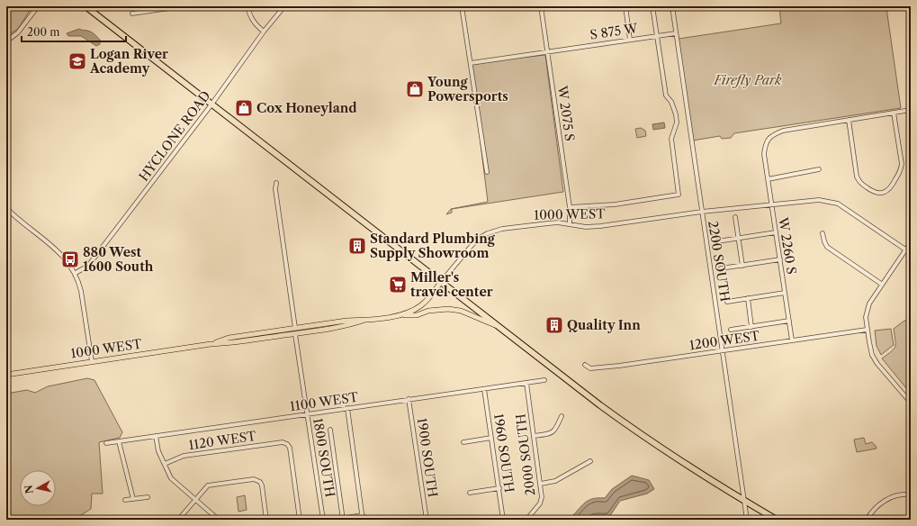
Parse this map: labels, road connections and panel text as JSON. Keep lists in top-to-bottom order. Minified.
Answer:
{"streets":{"main road":["1000 WEST"],"street":["S 875 W","W 2075 S","HYCLONE ROAD","W 2260 S","2200 SOUTH","1200 WEST","1100 WEST","1120 WEST","1960 SOUTH","2000 SOUTH","1800 SOUTH","1900 SOUTH"]},"crossings":[["S 875 W","W 2075 S"],["S 875 W","2200 SOUTH"],["W 2075 S","1000 WEST"],["1000 WEST","W 2260 S"],["1000 WEST","2200 SOUTH"],["1000 WEST","1800 SOUTH"],["W 2260 S","1200 WEST"],["2200 SOUTH","1200 WEST"],["1100 WEST","1960 SOUTH"],["1100 WEST","2000 SOUTH"],["1100 WEST","1800 SOUTH"],["1100 WEST","1900 SOUTH"]],"parks":["Firefly Park"],"places":{"school or university":["Logan River Academy"],"shop":["Young Powersports","Cox Honeyland"],"building":["Standard Plumbing Supply Showroom","Quality Inn"],"bus stop":["880 West 1600 South"],"supermarket":["Miller's travel center"]},"scale_bar":"200 m","north":"left"}
